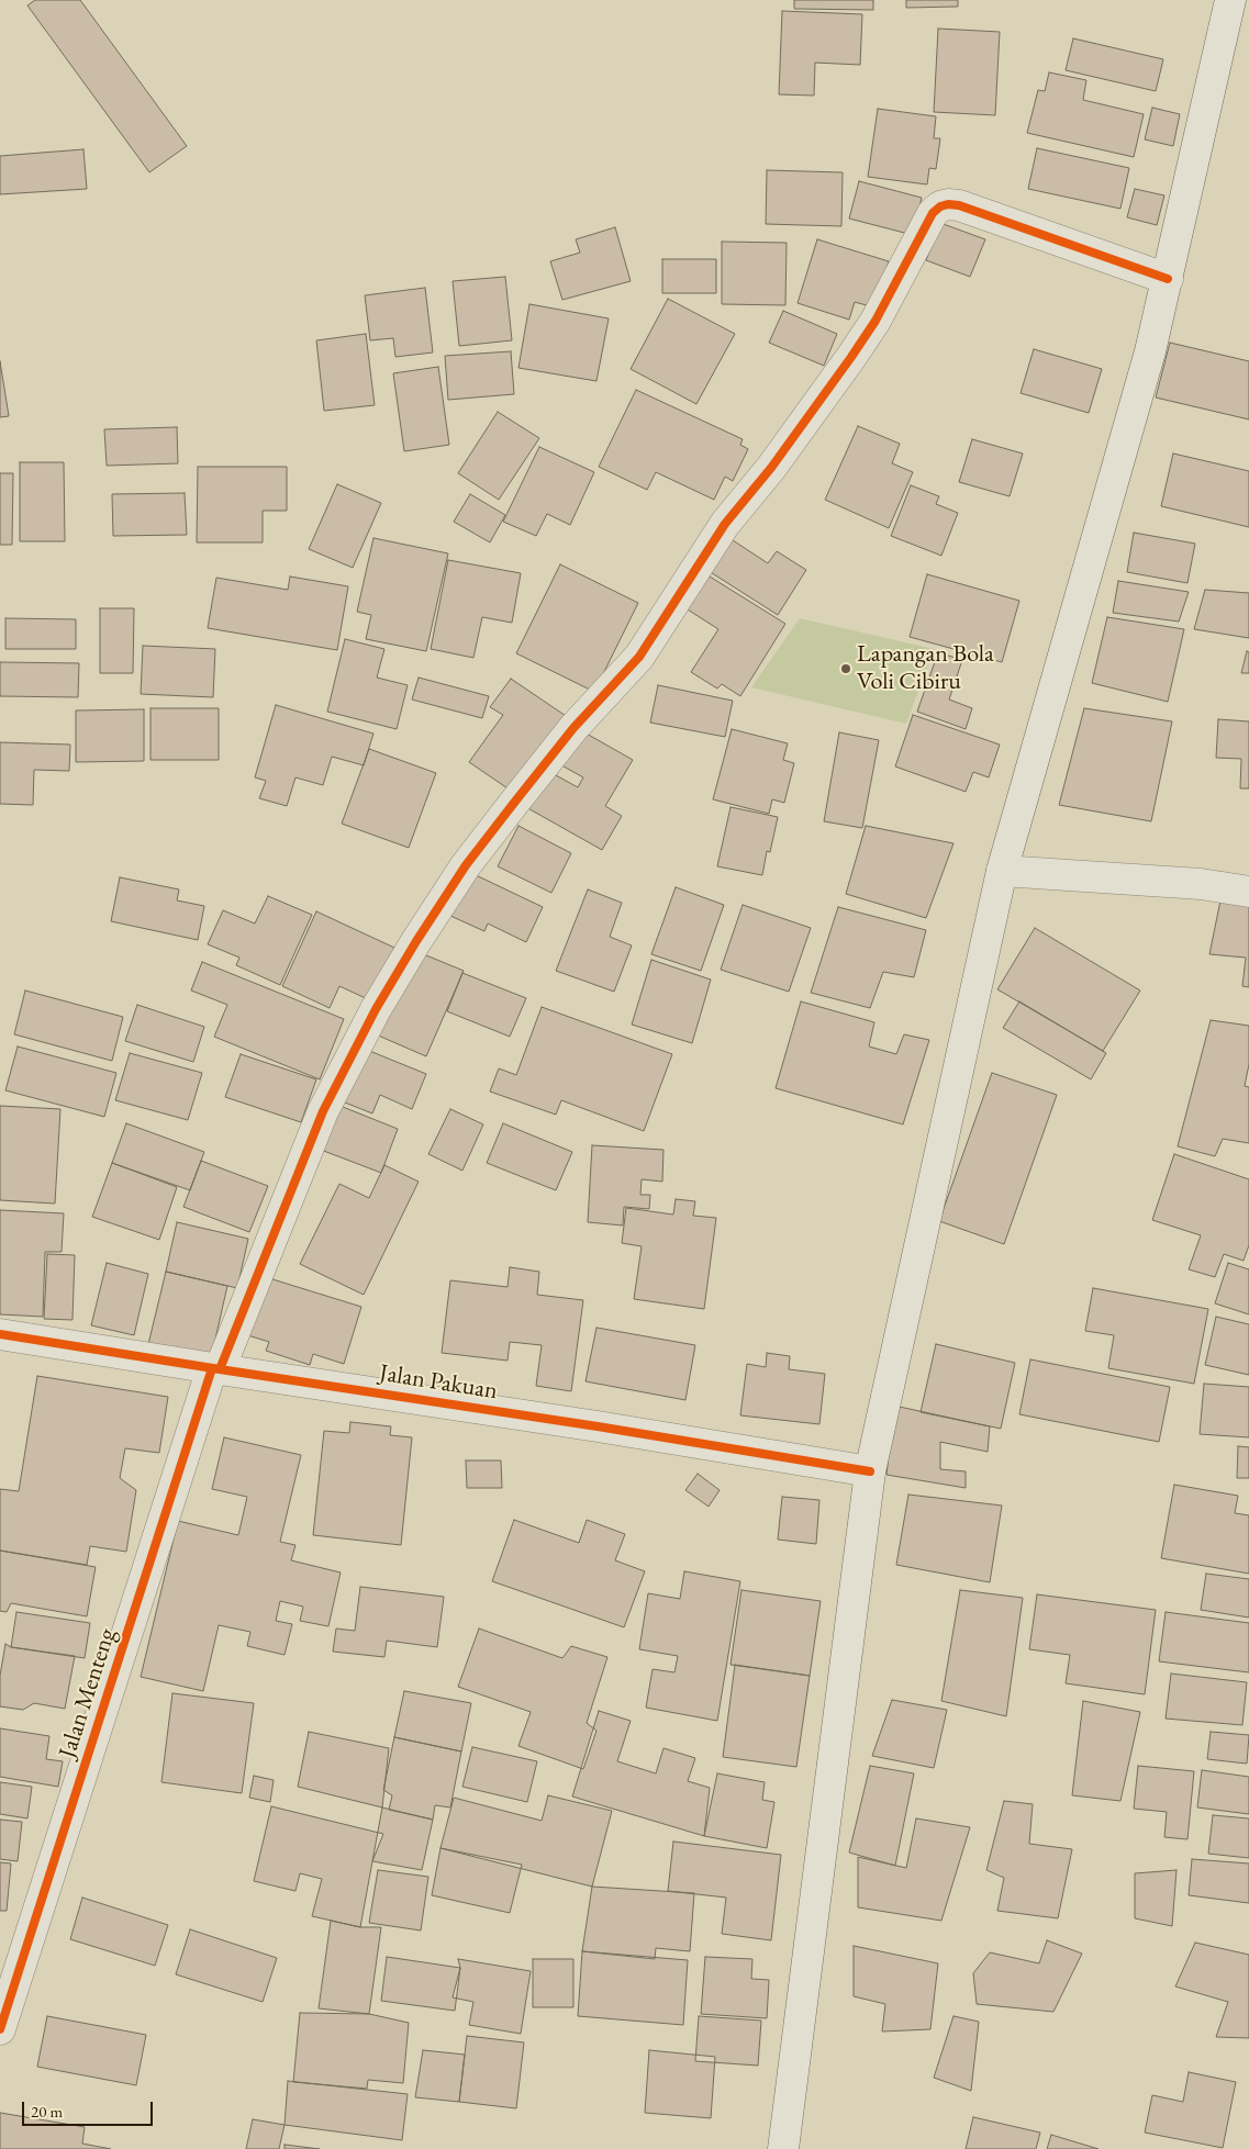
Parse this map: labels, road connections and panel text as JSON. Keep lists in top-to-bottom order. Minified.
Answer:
{"streets":{"street":["Jalan Pakuan","Jalan Menteng"]},"crossings":[["Jalan Pakuan","Jalan Menteng"]],"places":["Lapangan Bola Voli Cibiru"],"scale_bar":"20 m"}
